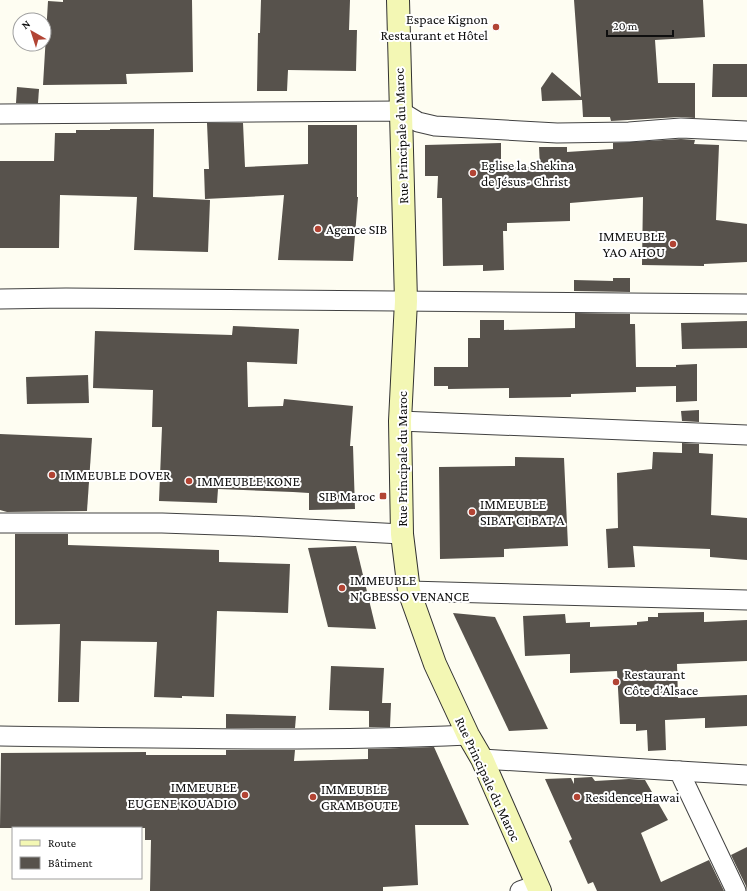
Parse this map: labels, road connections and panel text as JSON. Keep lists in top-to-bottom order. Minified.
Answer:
{"streets":{"street":["Rue Principale du Maroc"]},"places":{"other":["Espace Kignon Restaurant et Hôtel","Eglise la Shekina de Jésus- Christ","Agence SIB","IMMEUBLE YAO AHOU","IMMEUBLE DOVER","IMMEUBLE KONE","IMMEUBLE SIBAT CI BAT A","IMMEUBLE N'GBESSO VENANCE","Restaurant Côte d’Alsace","IMMEUBLE EUGENE KOUADIO","IMMEUBLE GRAMBOUTE","Residence Hawai"],"transit":["SIB Maroc"]},"legend":["Route","Bâtiment"],"scale_bar":"20 m","north":"top left"}
